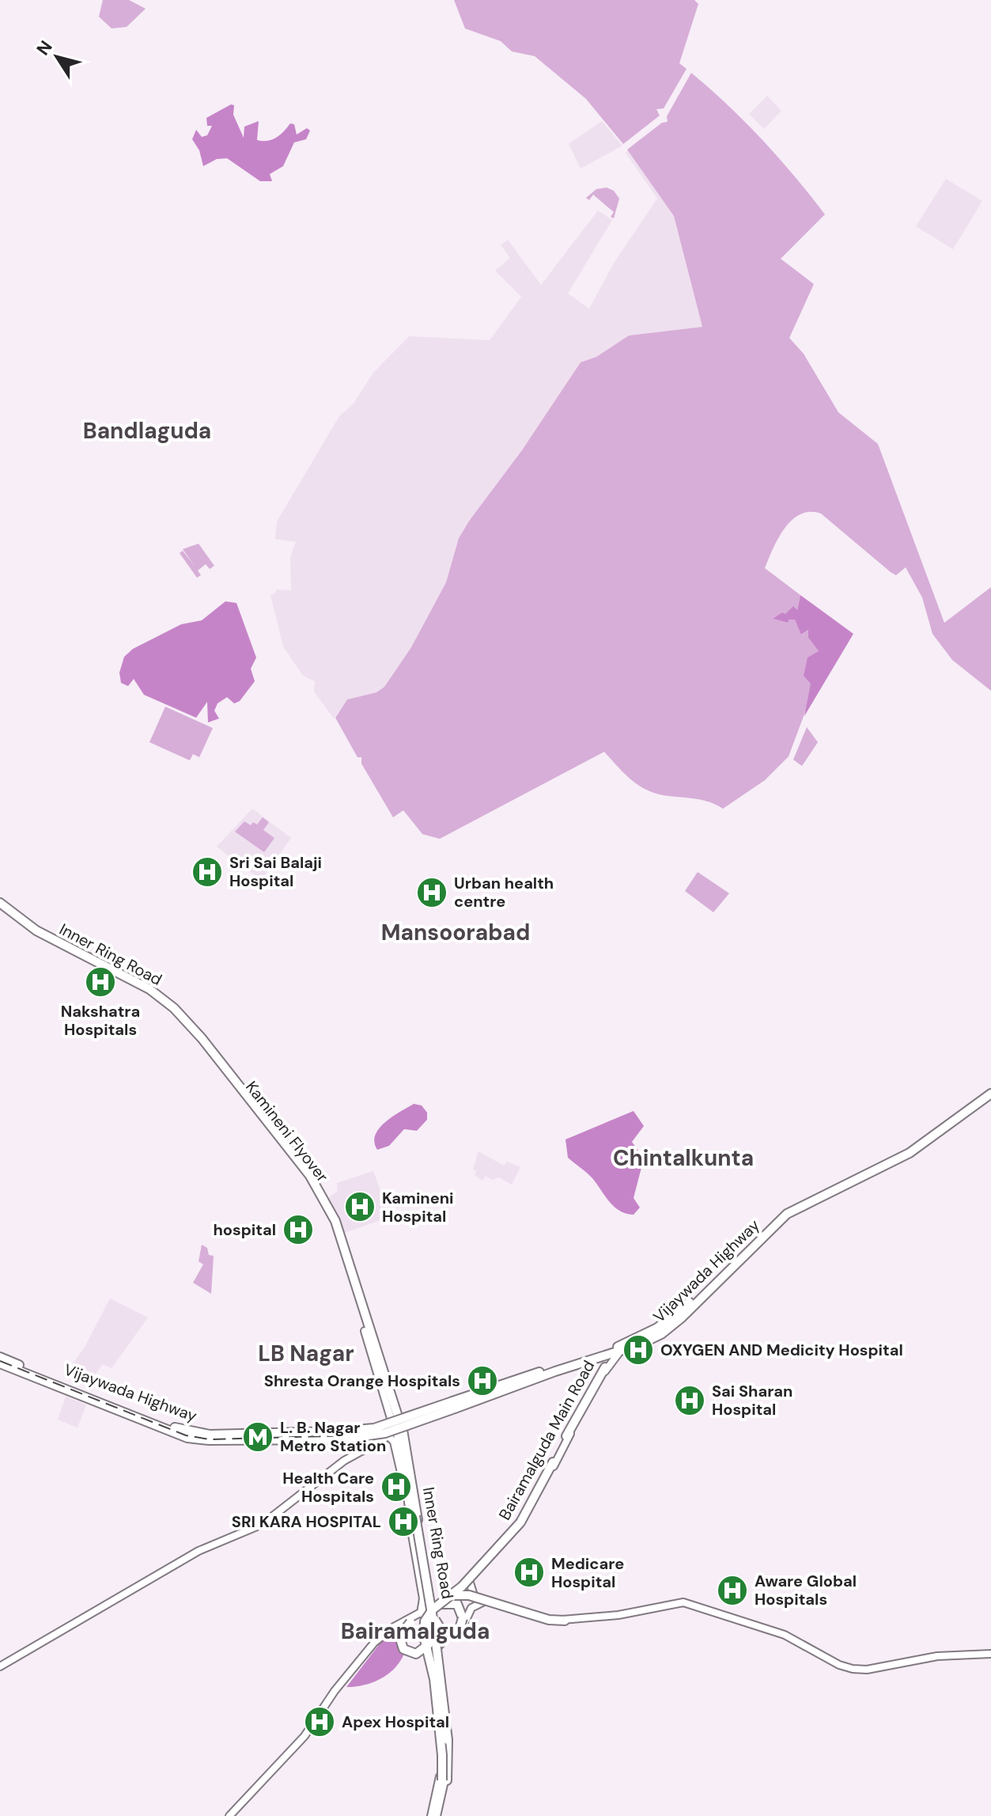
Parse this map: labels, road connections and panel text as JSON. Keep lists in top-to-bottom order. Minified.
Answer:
{"streets":{"highway":["Inner Ring Road","Kamineni Flyover","Vijaywada Highway"],"main road":["Bairamalguda Main Road"]},"crossings":[["Inner Ring Road","Kamineni Flyover"],["Inner Ring Road","Vijaywada Highway"],["Inner Ring Road","Bairamalguda Main Road"],["Vijaywada Highway","Bairamalguda Main Road"]],"districts":["Bandlaguda","Mansoorabad","Chintalkunta","LB Nagar","Bairamalguda"],"places":{"hospital":["Sri Sai Balaji Hospital","Urban health centre","Nakshatra Hospitals","Kamineni Hospital","hospital","OXYGEN AND Medicity Hospital","Shresta Orange Hospitals","Sai Sharan Hospital","Health Care Hospitals","SRI KARA HOSPITAL","Medicare Hospital","Aware Global Hospitals","Apex Hospital"],"metro station":["L. B. Nagar Metro Station"]},"north":"top left"}
